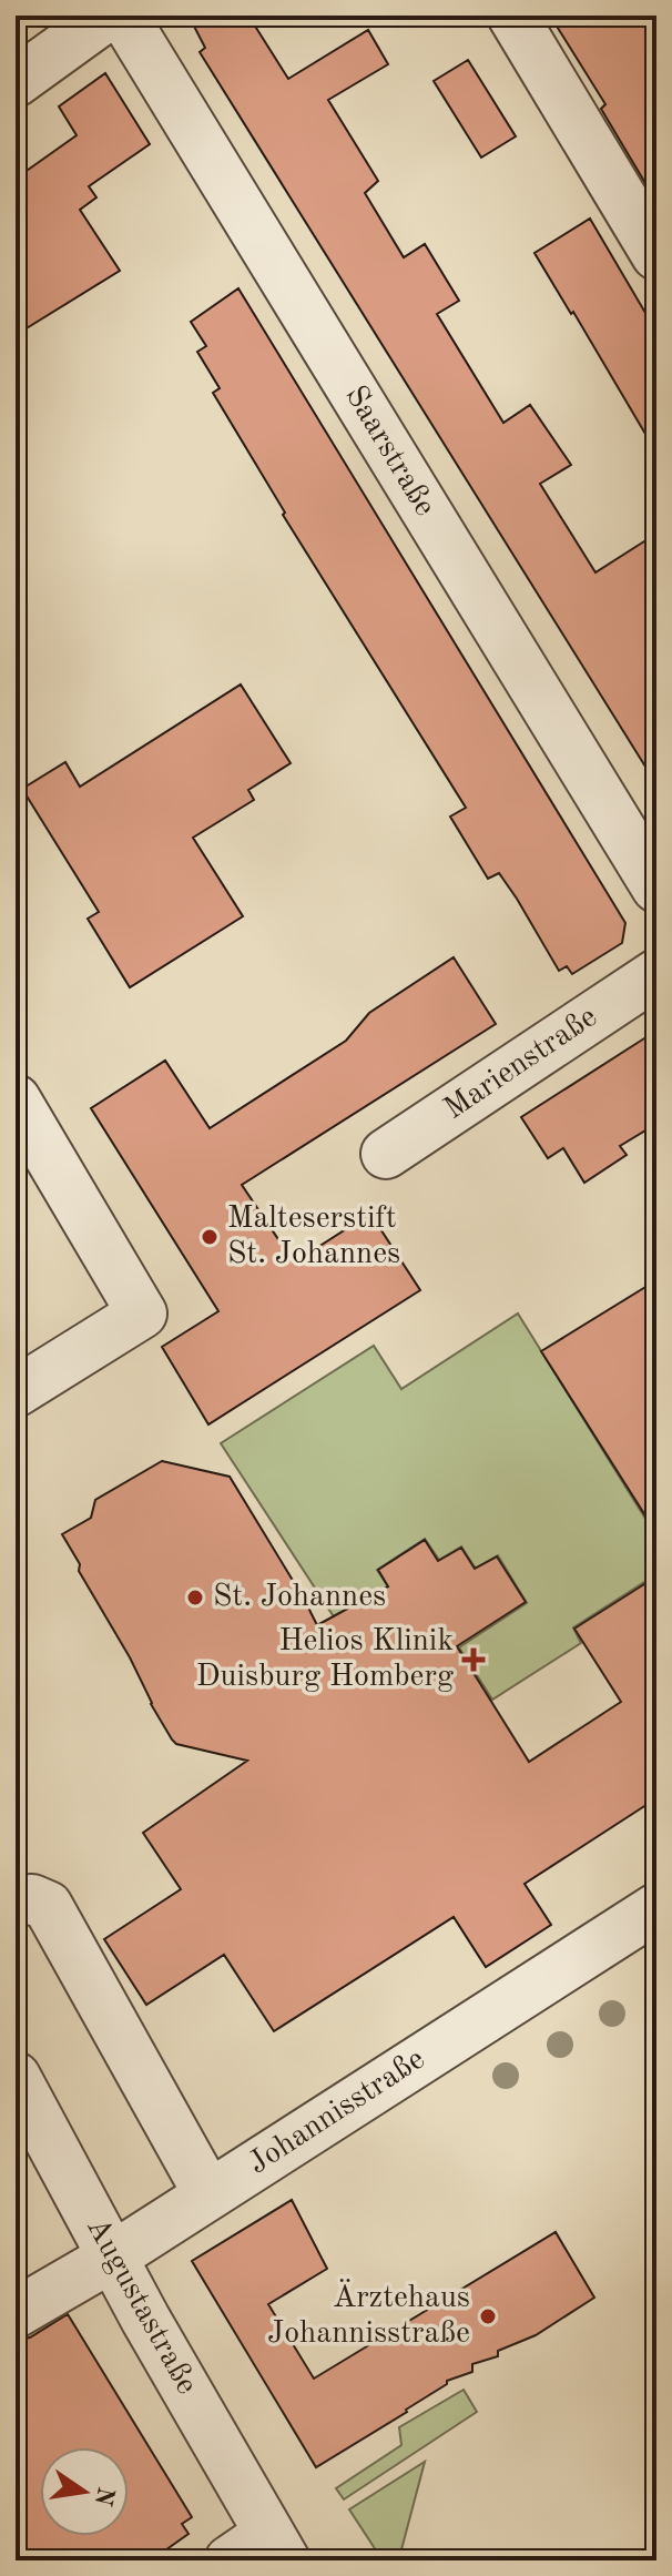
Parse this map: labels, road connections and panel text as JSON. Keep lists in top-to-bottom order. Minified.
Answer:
{"streets":{"street":["Saarstraße","Marienstraße","Johannisstraße","Augustastraße"]},"crossings":[["Johannisstraße","Augustastraße"]],"places":{"other":["Malteserstift St. Johannes","St. Johannes","Ärztehaus Johannisstraße"],"health":["Helios Klinik Duisburg Homberg"]},"north":"right"}
